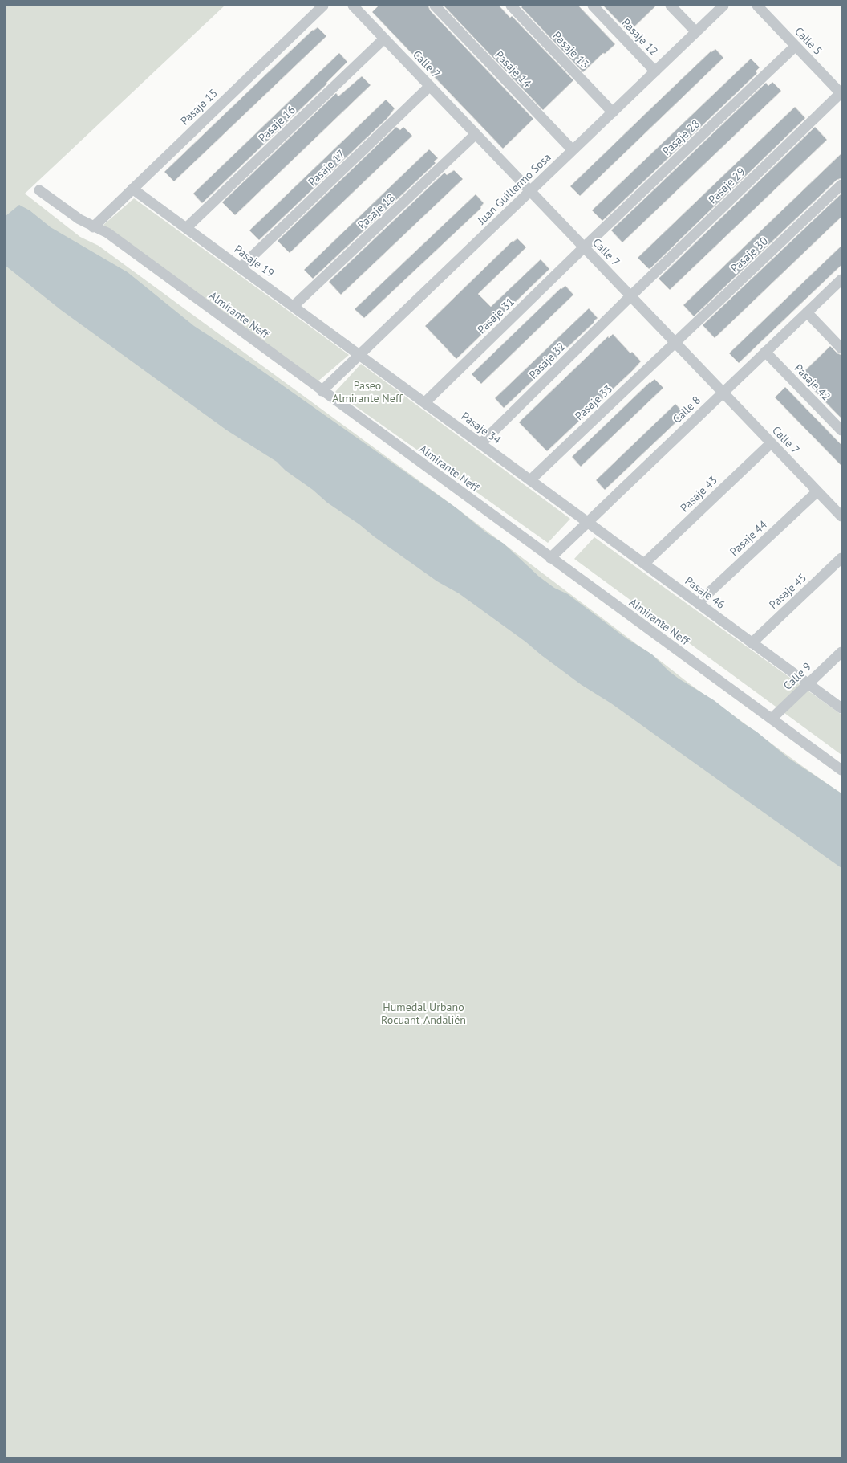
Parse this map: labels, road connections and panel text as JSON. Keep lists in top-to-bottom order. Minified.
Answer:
{"streets":{"street":["Pasaje 12","Calle 5","Pasaje 13","Calle 7","Pasaje 14","Pasaje 15","Pasaje 16","Pasaje 28","Pasaje 17","Pasaje 29","Juan Guillermo Sosa","Pasaje 18","Pasaje 30","Pasaje 19","Almirante Neff","Pasaje 31","Pasaje 32","Pasaje 42","Pasaje 33","Calle 8","Pasaje 34","Pasaje 43","Pasaje 44","Pasaje 45","Pasaje 46","Calle 9"]},"crossings":[["Pasaje 12","Juan Guillermo Sosa"],["Calle 5","Pasaje 28"],["Calle 5","Pasaje 29"],["Pasaje 13","Juan Guillermo Sosa"],["Calle 7","Pasaje 16"],["Calle 7","Pasaje 28"],["Calle 7","Pasaje 17"],["Calle 7","Pasaje 29"],["Calle 7","Juan Guillermo Sosa"],["Calle 7","Pasaje 18"],["Calle 7","Pasaje 30"],["Calle 7","Pasaje 31"],["Calle 7","Pasaje 32"],["Calle 7","Pasaje 33"],["Calle 7","Calle 8"],["Calle 7","Pasaje 43"],["Calle 7","Pasaje 44"],["Pasaje 14","Juan Guillermo Sosa"],["Pasaje 15","Pasaje 19"],["Pasaje 15","Almirante Neff"],["Pasaje 16","Pasaje 19"],["Pasaje 28","Pasaje 31"],["Pasaje 17","Pasaje 19"],["Pasaje 29","Pasaje 32"],["Juan Guillermo Sosa","Pasaje 19"],["Juan Guillermo Sosa","Almirante Neff"],["Juan Guillermo Sosa","Pasaje 34"],["Pasaje 18","Pasaje 19"],["Pasaje 30","Pasaje 33"],["Pasaje 19","Pasaje 34"],["Almirante Neff","Calle 8"],["Almirante Neff","Calle 9"],["Pasaje 31","Pasaje 34"],["Pasaje 32","Pasaje 34"],["Pasaje 42","Calle 8"],["Pasaje 33","Pasaje 34"],["Calle 8","Pasaje 34"],["Calle 8","Pasaje 46"],["Pasaje 34","Pasaje 46"],["Pasaje 43","Pasaje 46"],["Pasaje 44","Pasaje 46"],["Pasaje 45","Pasaje 46"],["Pasaje 46","Calle 9"]],"parks":["Paseo Almirante Neff","Humedal Urbano Rocuant-Andalién"]}
